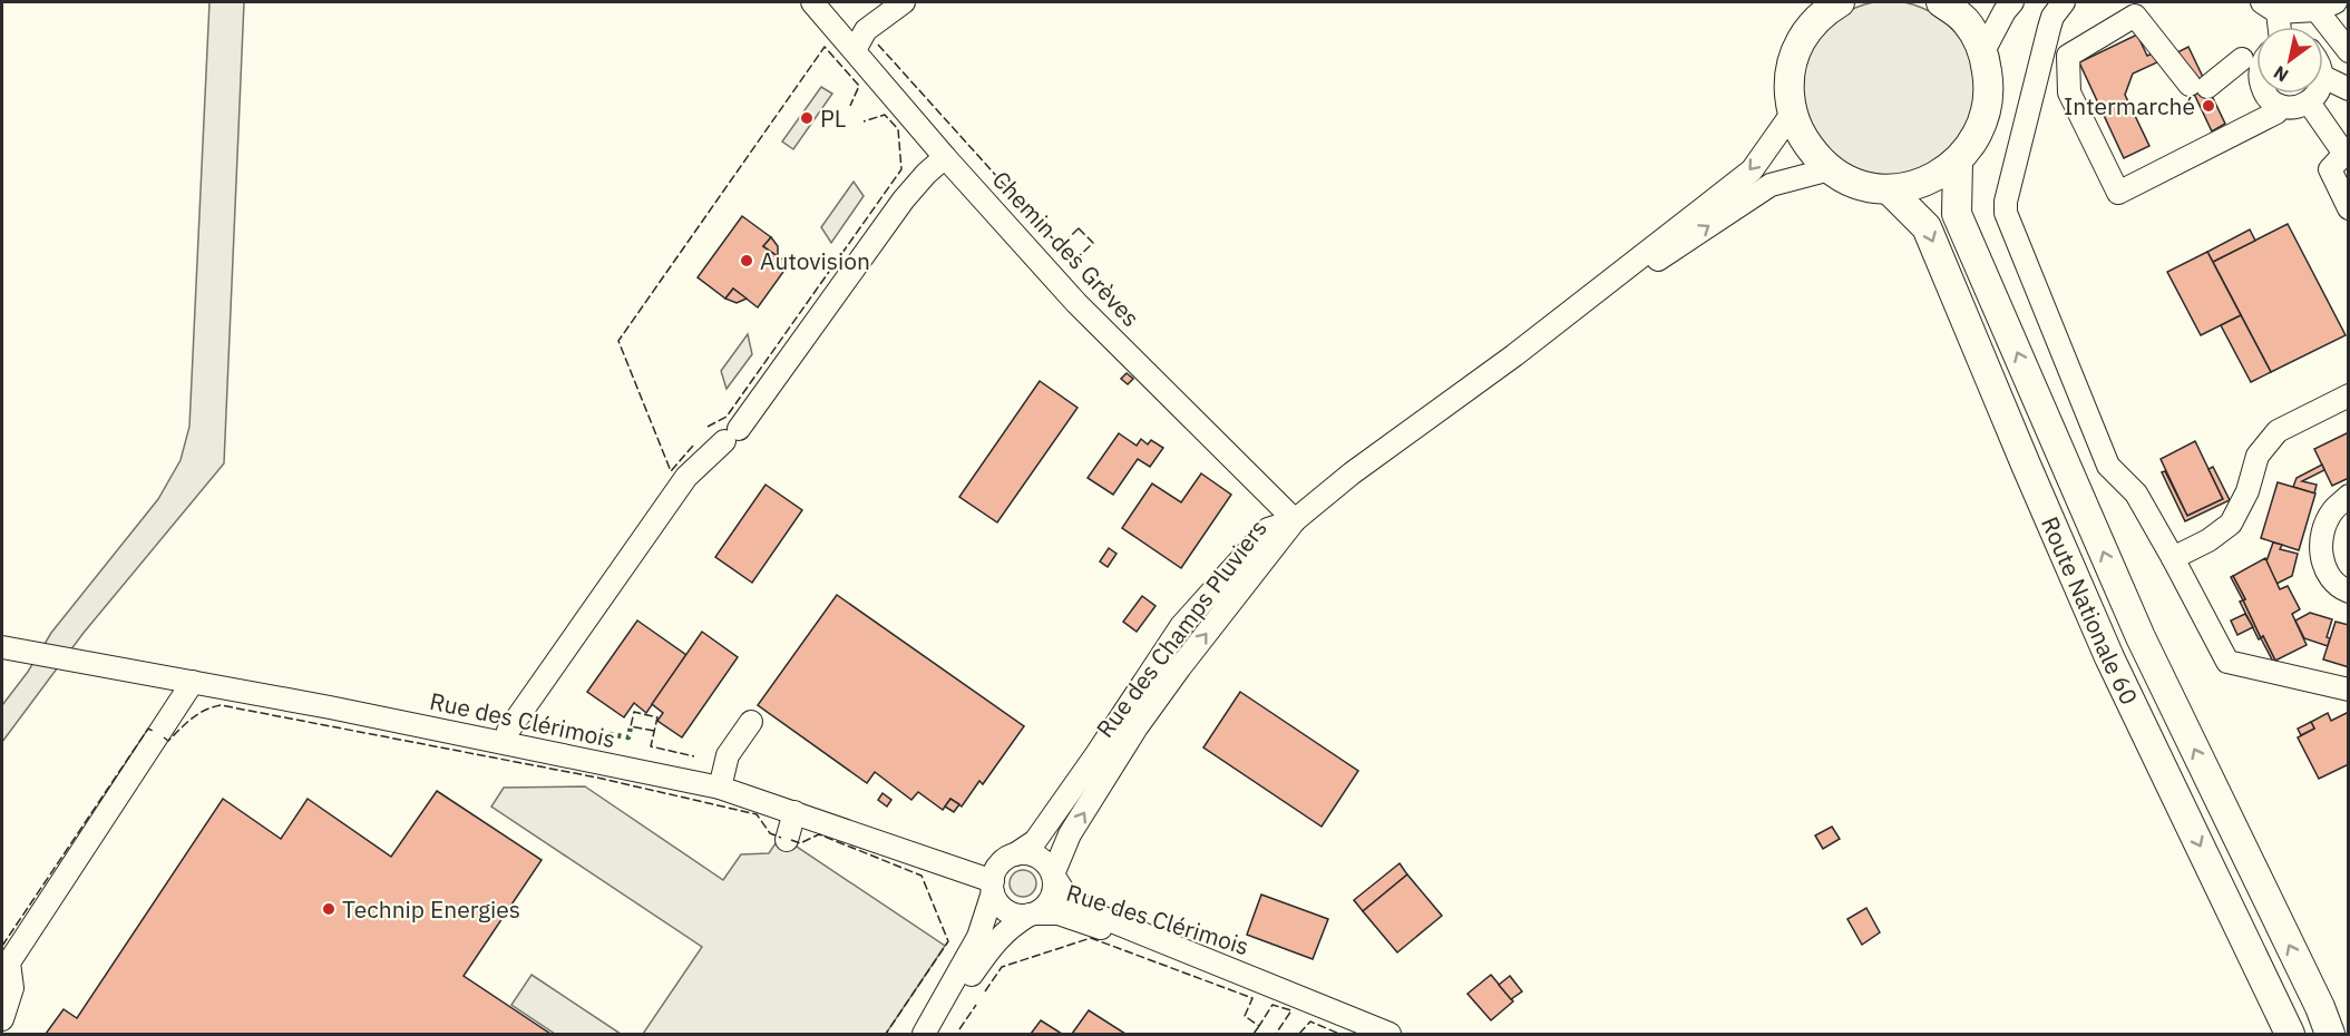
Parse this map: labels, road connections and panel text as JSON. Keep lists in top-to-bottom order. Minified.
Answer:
{"streets":{"main road":["Route Nationale 60"],"street":["Chemin des Grèves","Rue des Champs Pluviers","Rue des Clérimois"]},"crossings":[["Chemin des Grèves","Rue des Champs Pluviers"],["Rue des Champs Pluviers","Rue des Clérimois"]],"places":["Intermarché","PL","Autovision","Technip Energies"],"north":"bottom left"}
